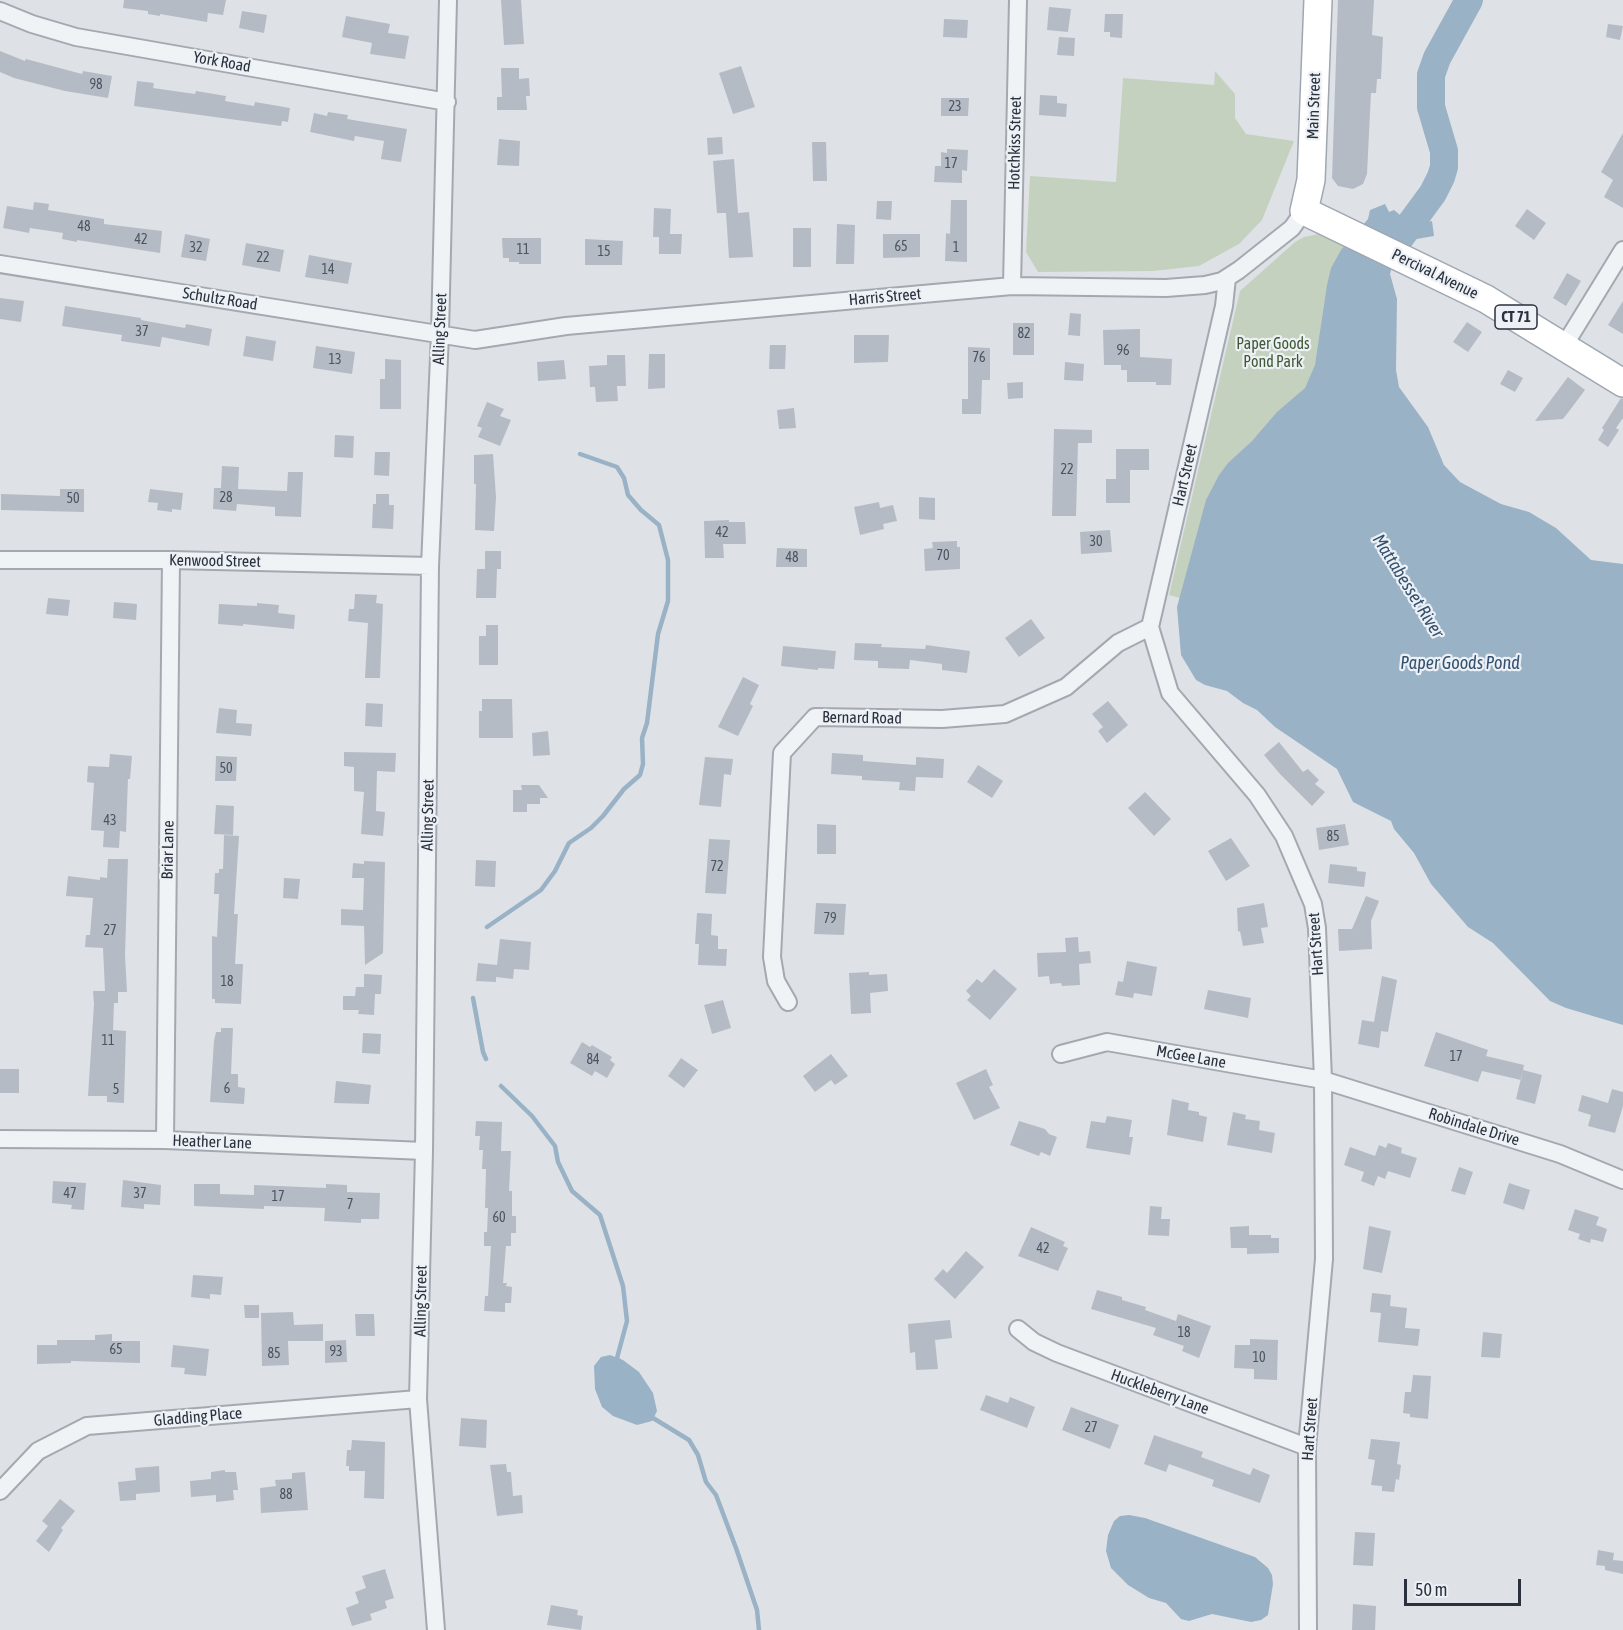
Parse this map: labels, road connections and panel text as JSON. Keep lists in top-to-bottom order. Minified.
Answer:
{"streets":{"main road":["Main Street","Percival Avenue","CT 71"],"street":["York Road","Hotchkiss Street","Harris Street","Schultz Road","Alling Street","Hart Street","Kenwood Street","Bernard Road","Briar Lane","McGee Lane","Robindale Drive","Heather Lane","Huckleberry Lane","Gladding Place"]},"crossings":[["York Road","Alling Street"],["Main Street","Percival Avenue"],["Main Street","Harris Street"],["Hotchkiss Street","Harris Street"],["Percival Avenue","Harris Street"],["Harris Street","Schultz Road"],["Harris Street","Alling Street"],["Harris Street","Hart Street"],["Schultz Road","Alling Street"],["Alling Street","Kenwood Street"],["Alling Street","Heather Lane"],["Alling Street","Gladding Place"],["Hart Street","Bernard Road"],["Hart Street","McGee Lane"],["Hart Street","Robindale Drive"],["Hart Street","Huckleberry Lane"],["Kenwood Street","Briar Lane"],["Briar Lane","Heather Lane"],["McGee Lane","Robindale Drive"]],"water":["Mattabesset River","Paper Goods Pond"],"parks":["Paper Goods Pond Park"],"house_numbers":["98","23","17","48","42","65","32","1","11","15","22","14","37","82","96","76","13","22","28","50","42","30","70","48","50","43","85","72","79","27","18","11","17","84","6","5","47","37","17","7","60","42","18","65","93","85","10","27","88"],"scale_bar":"50 m"}
